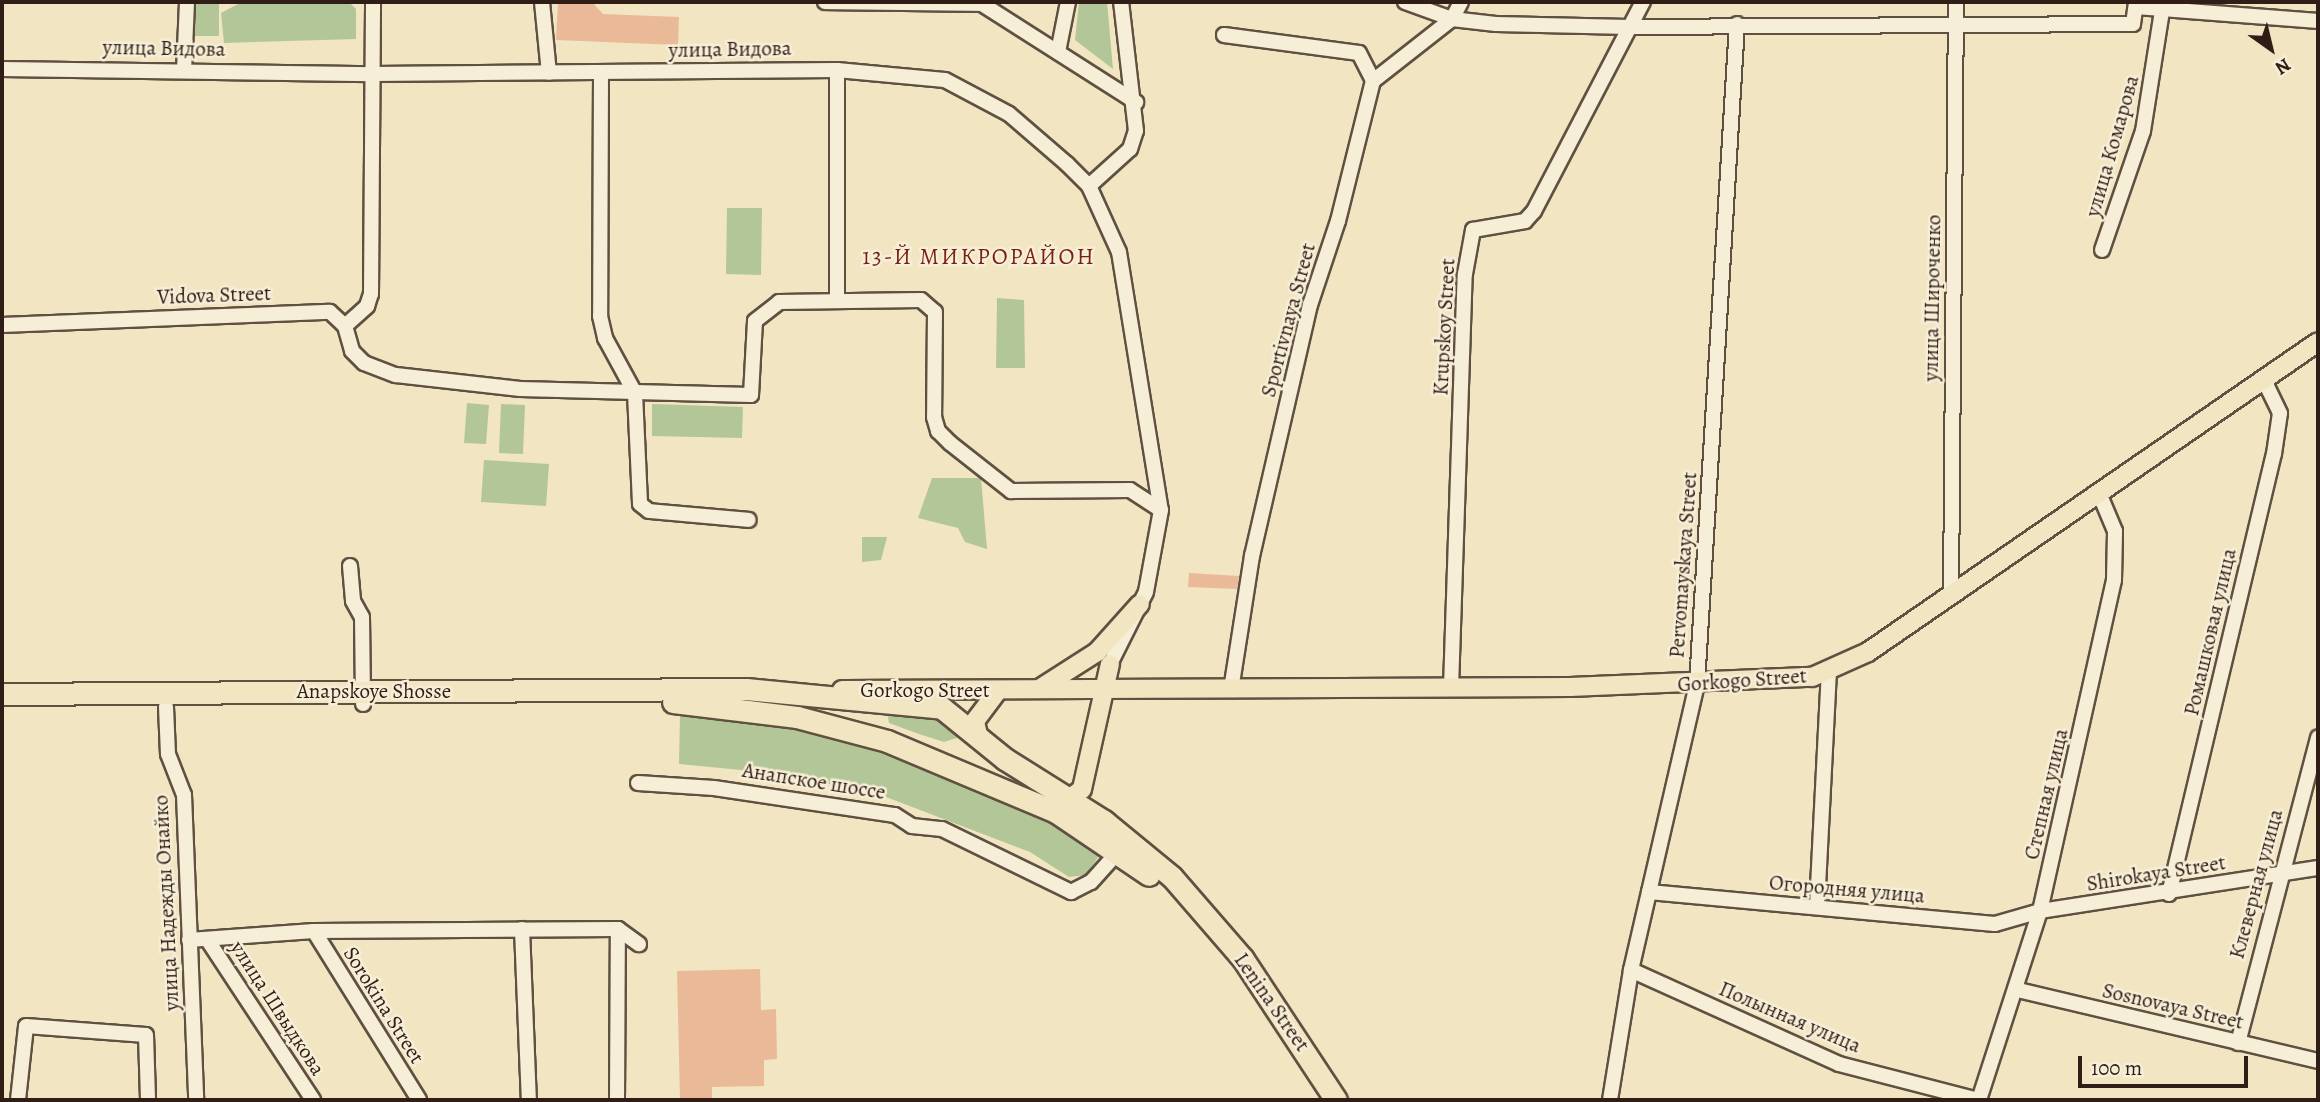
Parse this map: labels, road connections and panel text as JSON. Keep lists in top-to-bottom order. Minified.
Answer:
{"streets":{"highway":["Anapskoye Shosse","Lenina Street"],"main road":["улица Видова","Gorkogo Street"],"street":["улица Комарова","Vidova Street","улица Широченко","Sportivnaya Street","Krupskoy Street","Pervomayskaya Street","Ромашковая улица","Анапское шоссе","Степная улица","Shirokaya Street","Клеверная улица","Огородняя улица","улица Надежды Онайко","Sorokina Street","Sosnovaya Street","улица Швыдкова","Полынная улица"]},"crossings":[["улица Видова","Gorkogo Street"],["улица Широченко","Gorkogo Street"],["Sportivnaya Street","Gorkogo Street"],["Krupskoy Street","Gorkogo Street"],["Pervomayskaya Street","Gorkogo Street"],["Pervomayskaya Street","Огородняя улица"],["Pervomayskaya Street","Полынная улица"],["Ромашковая улица","Gorkogo Street"],["Ромашковая улица","Shirokaya Street"],["Gorkogo Street","Anapskoye Shosse"],["Gorkogo Street","Степная улица"],["Anapskoye Shosse","улица Надежды Онайко"],["Степная улица","Shirokaya Street"],["Степная улица","Огородняя улица"],["Степная улица","Sosnovaya Street"],["Степная улица","Полынная улица"],["Shirokaya Street","Клеверная улица"],["Shirokaya Street","Огородняя улица"],["Клеверная улица","Sosnovaya Street"]],"districts":["13-Й МИКРОРАЙОН"],"scale_bar":"100 m","north":"bottom right"}
